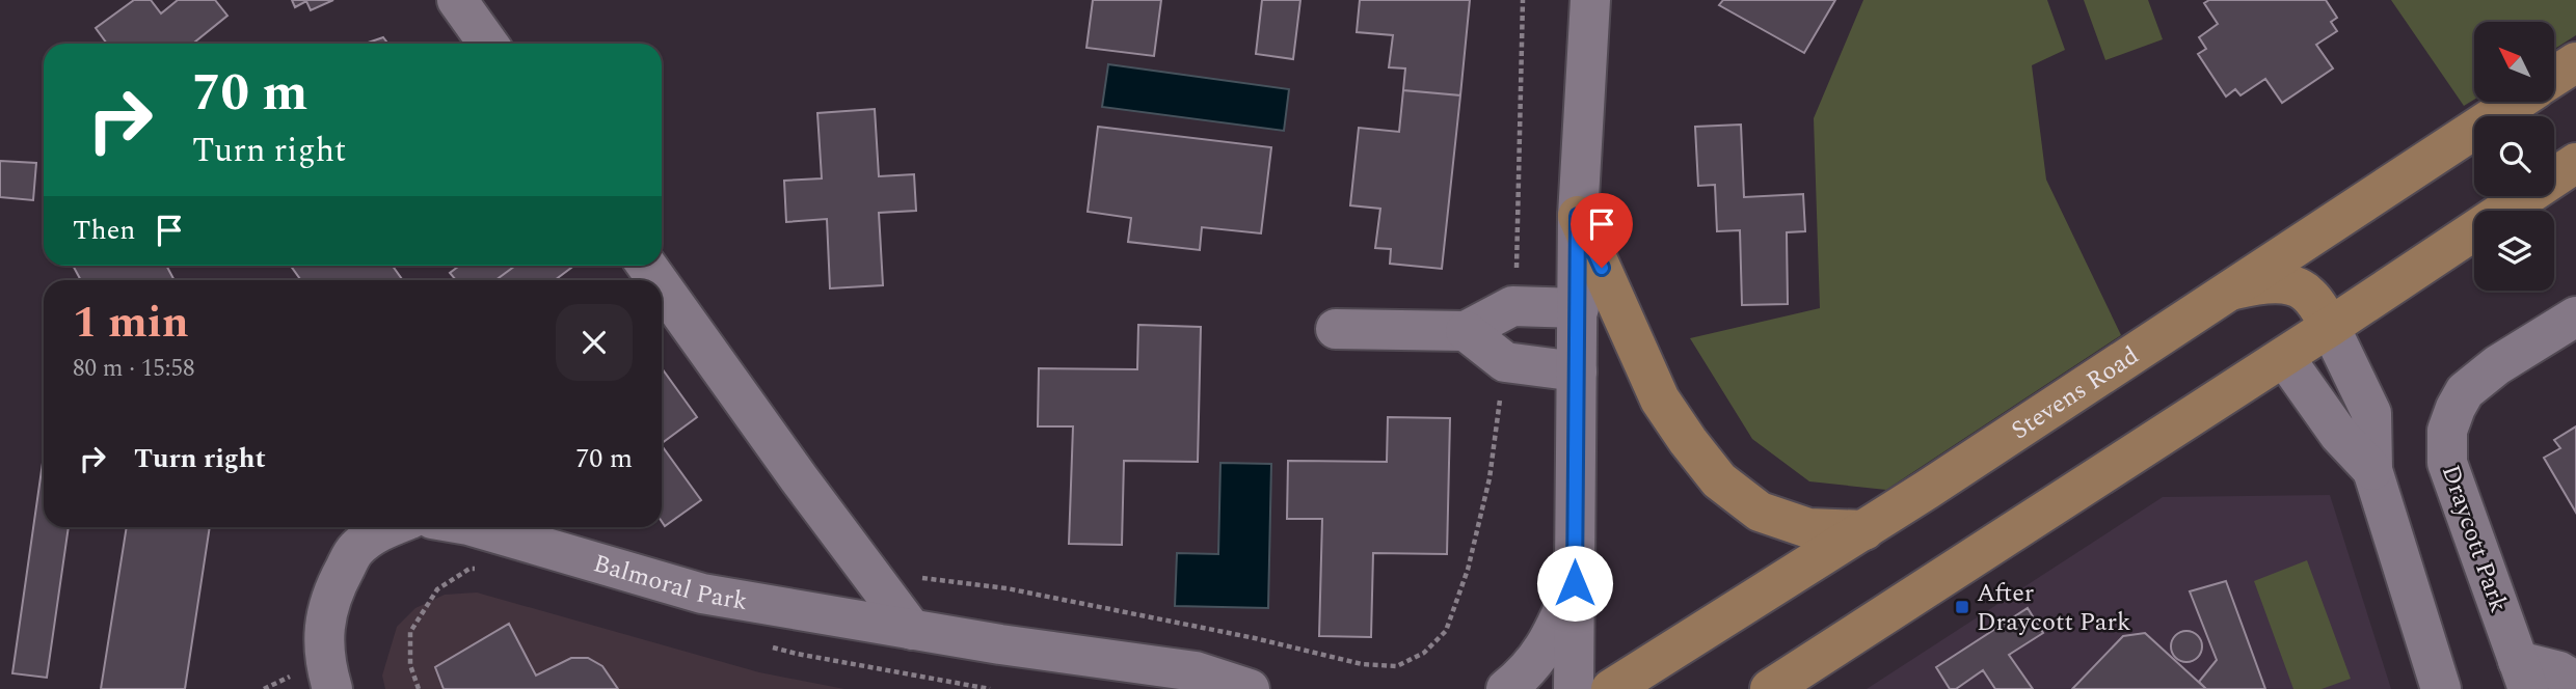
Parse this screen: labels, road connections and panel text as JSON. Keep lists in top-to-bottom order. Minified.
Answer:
{"streets":{"main road":["Stevens Road"],"street":["Draycott Park","Balmoral Park"]},"places":{"transit":["After Draycott Park"]},"north":"top left","page":{"turn":["70 m","Turn right"],"then":"Then","heading":["1 min","80 m · 15:58"],"list":[{"name":"Turn right","value":"70 m"}]}}
